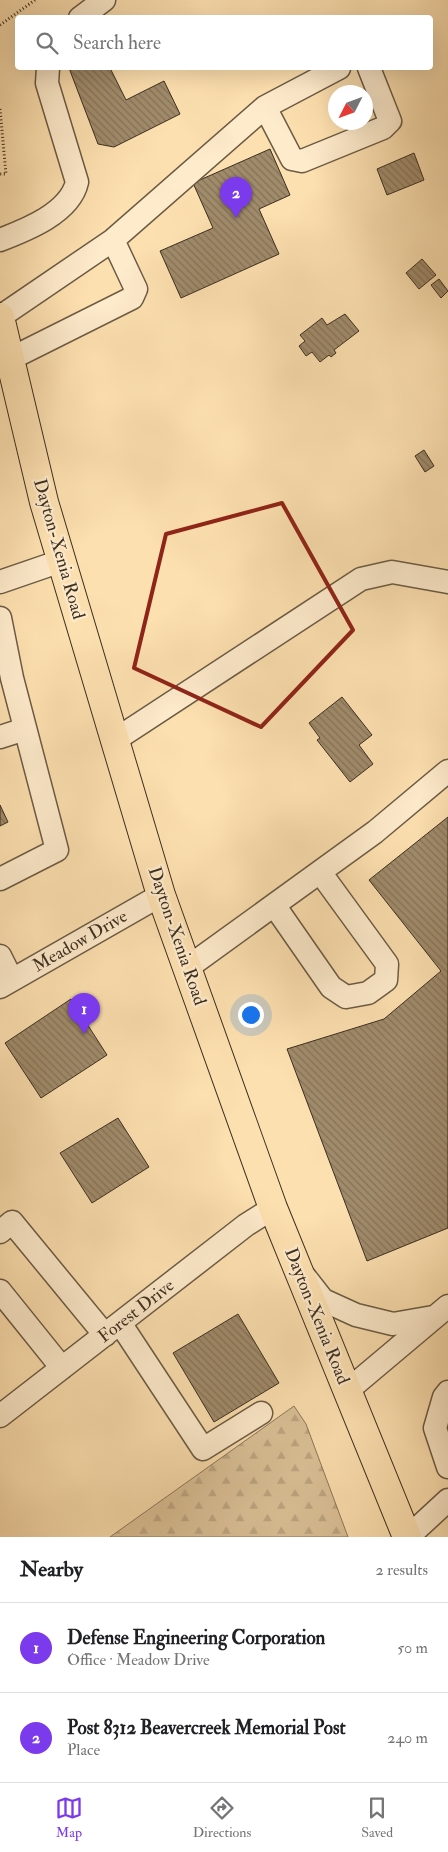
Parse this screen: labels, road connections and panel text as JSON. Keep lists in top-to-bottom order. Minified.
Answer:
{"streets":{"main road":["Dayton-Xenia Road"],"street":["Meadow Drive","Forest Drive"]},"crossings":[["Dayton-Xenia Road","Meadow Drive"],["Dayton-Xenia Road","Forest Drive"]],"north":"bottom left","page":{"search":"Search here","pins":["2","1"],"heading":["Nearby","2 results"],"list":[{"mark":"1","name":"Defense Engineering Corporation","note":"Office · Meadow Drive","value":"50 m"},{"mark":"2","name":"Post 8312 Beavercreek Memorial Post","note":"Place","value":"240 m"}],"nav":["Map","Directions","Saved"]}}
